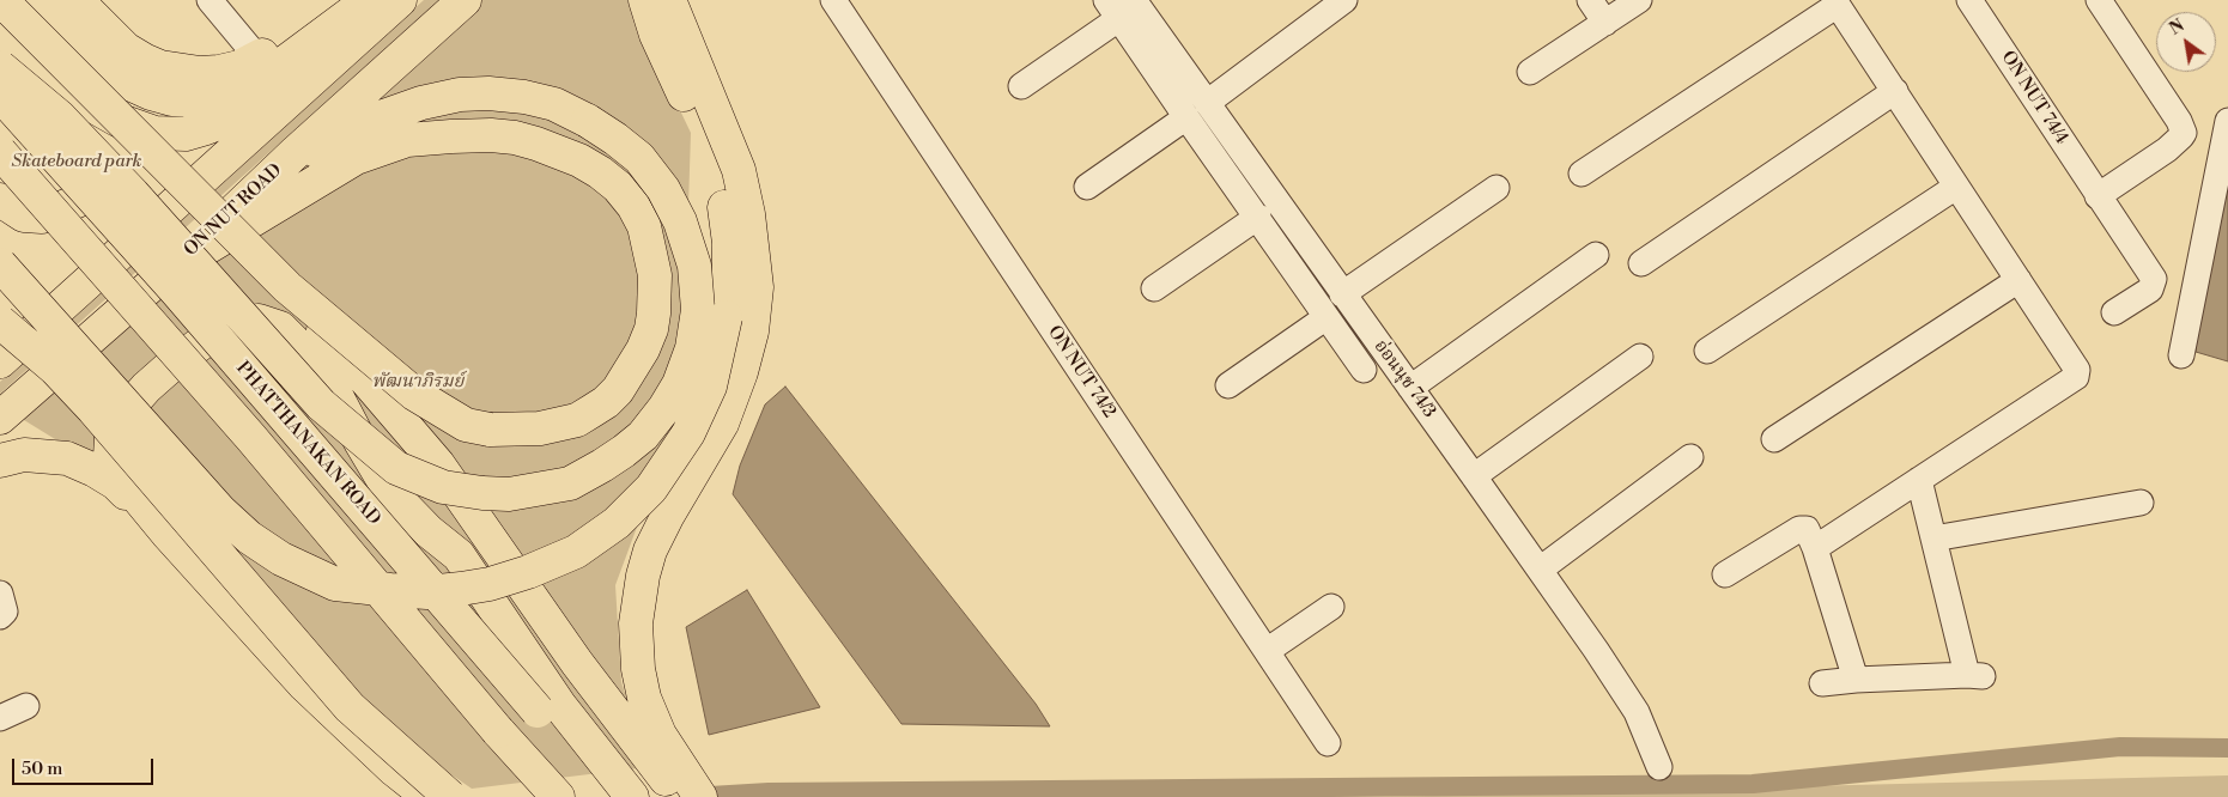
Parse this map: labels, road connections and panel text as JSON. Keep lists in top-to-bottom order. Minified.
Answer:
{"streets":{"main road":["ON NUT ROAD","PHATTHANAKAN ROAD"],"street":["ON NUT 74/4","ON NUT 74/2","อ่อนนุช 74/3"]},"parks":["Skateboard park","พัฒนาภิรมย์"],"scale_bar":"50 m","north":"top left"}
